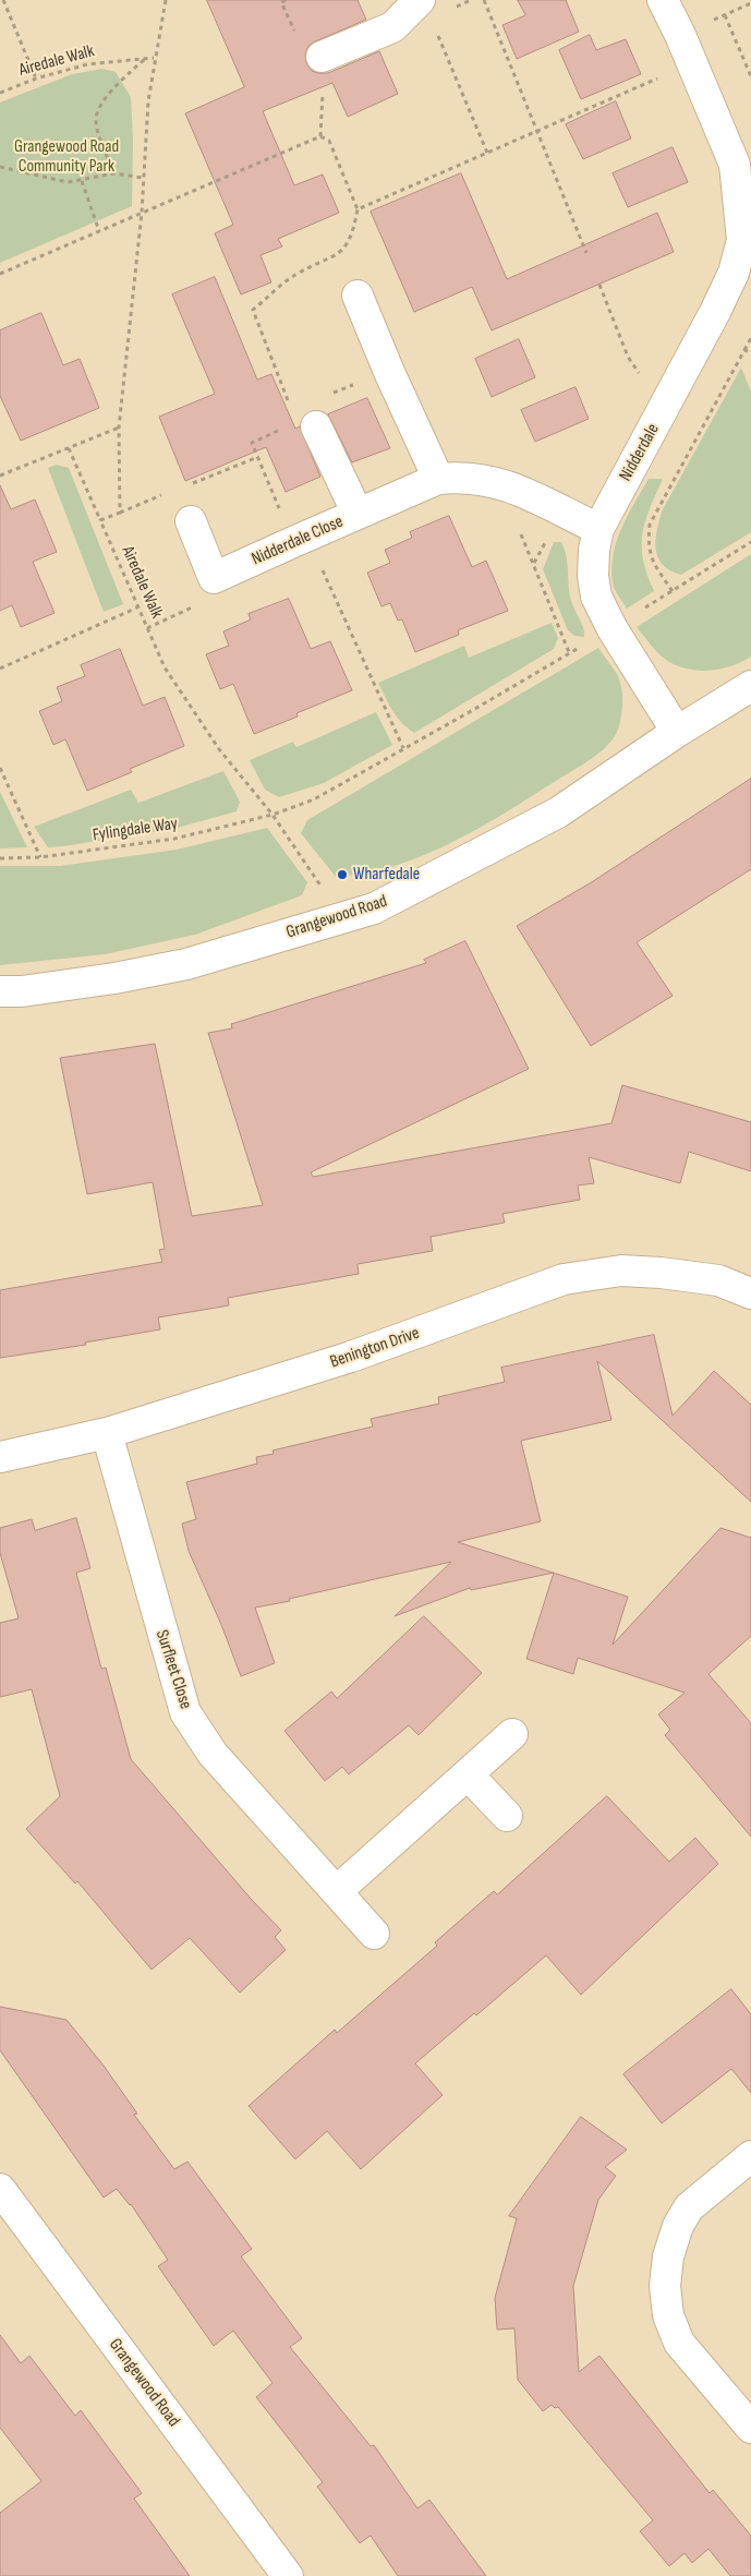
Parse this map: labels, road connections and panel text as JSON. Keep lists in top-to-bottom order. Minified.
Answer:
{"streets":{"street":["Nidderdale","Nidderdale Close","Grangewood Road","Benington Drive","Surfleet Close"],"path":["Airedale Walk","Fylingdale Way"]},"crossings":[["Airedale Walk","Fylingdale Way"],["Airedale Walk","Grangewood Road"],["Nidderdale","Nidderdale Close"],["Nidderdale","Fylingdale Way"],["Nidderdale","Grangewood Road"],["Benington Drive","Surfleet Close"]],"parks":["Grangewood Road Community Park"],"places":["Wharfedale"]}
